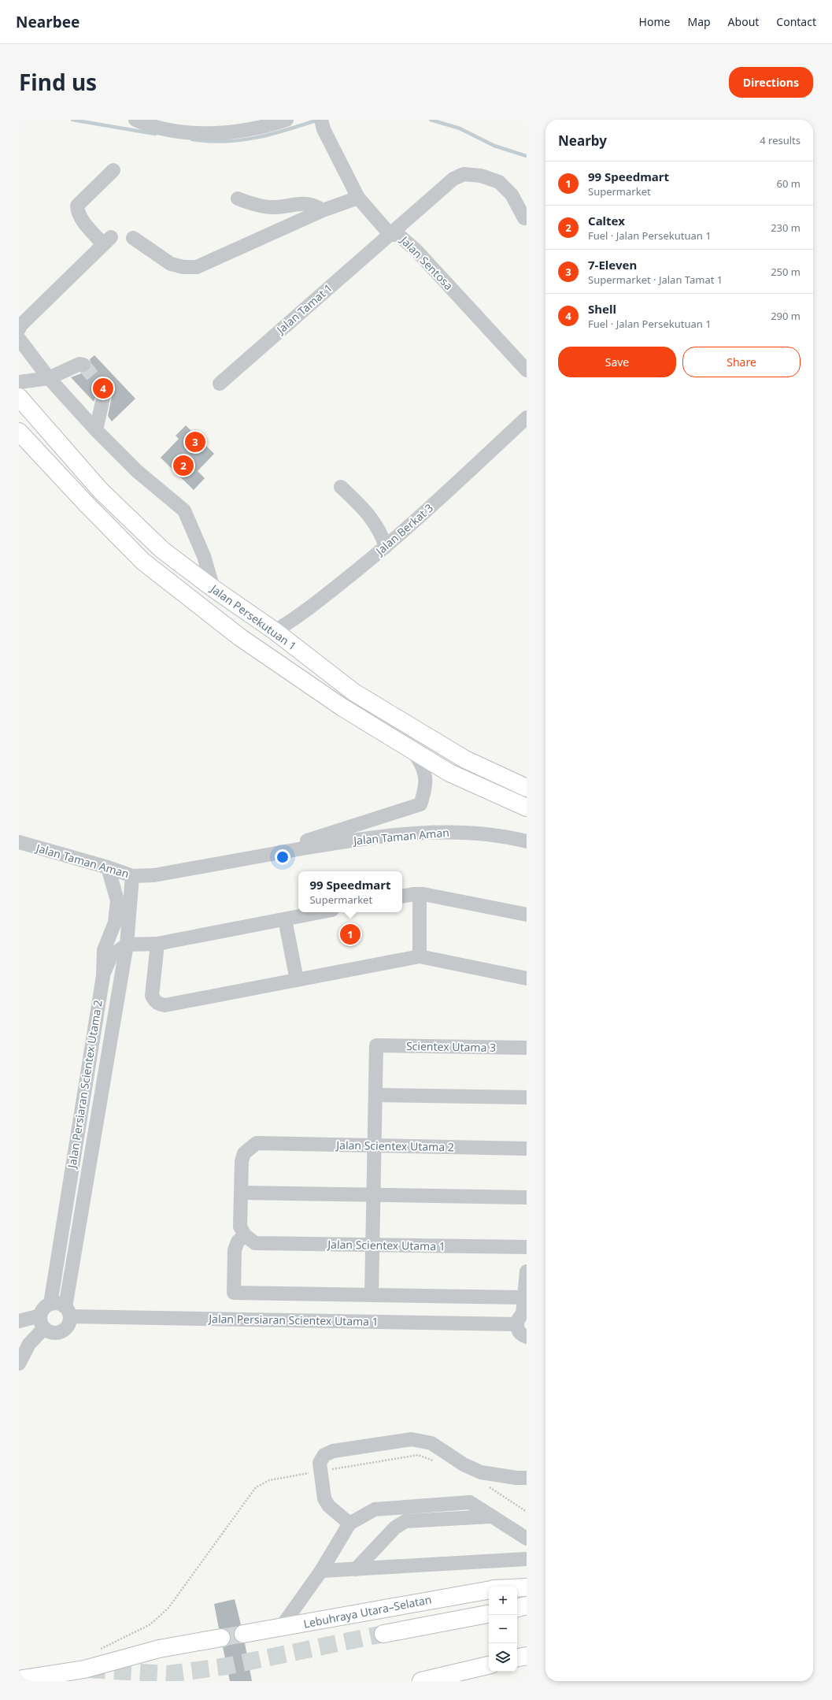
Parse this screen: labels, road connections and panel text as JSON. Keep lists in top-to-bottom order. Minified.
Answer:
{"streets":{"highway":["Jalan Persekutuan 1","Lebuhraya Utara–Selatan"],"street":["Jalan Sentosa","Jalan Tamat 1","Jalan Berkat 3","Jalan Taman Aman","Scientex Utama 3","Jalan Persiaran Scientex Utama 2","Jalan Scientex Utama 2","Jalan Scientex Utama 1","Jalan Persiaran Scientex Utama 1"]},"crossings":[["Jalan Sentosa","Jalan Tamat 1"],["Jalan Berkat 3","Jalan Persekutuan 1"],["Jalan Persekutuan 1","Jalan Taman Aman"],["Jalan Taman Aman","Jalan Persiaran Scientex Utama 2"],["Jalan Persiaran Scientex Utama 2","Jalan Persiaran Scientex Utama 1"]],"page":{"header":"Nearbee","nav":["Home","Map","About","Contact"],"title":"Find us","buttons":["Directions",["Save","Share"]],"heading":["Nearby","4 results"],"list":[{"mark":"1","name":"99 Speedmart","note":"Supermarket","value":"60 m"},{"mark":"2","name":"Caltex","note":"Fuel · Jalan Persekutuan 1","value":"230 m"},{"mark":"3","name":"7-Eleven","note":"Supermarket · Jalan Tamat 1","value":"250 m"},{"mark":"4","name":"Shell","note":"Fuel · Jalan Persekutuan 1","value":"290 m"}],"pins":["4","3","2","1"],"popup":["99 Speedmart","Supermarket"],"map_buttons":["+","−"]}}
